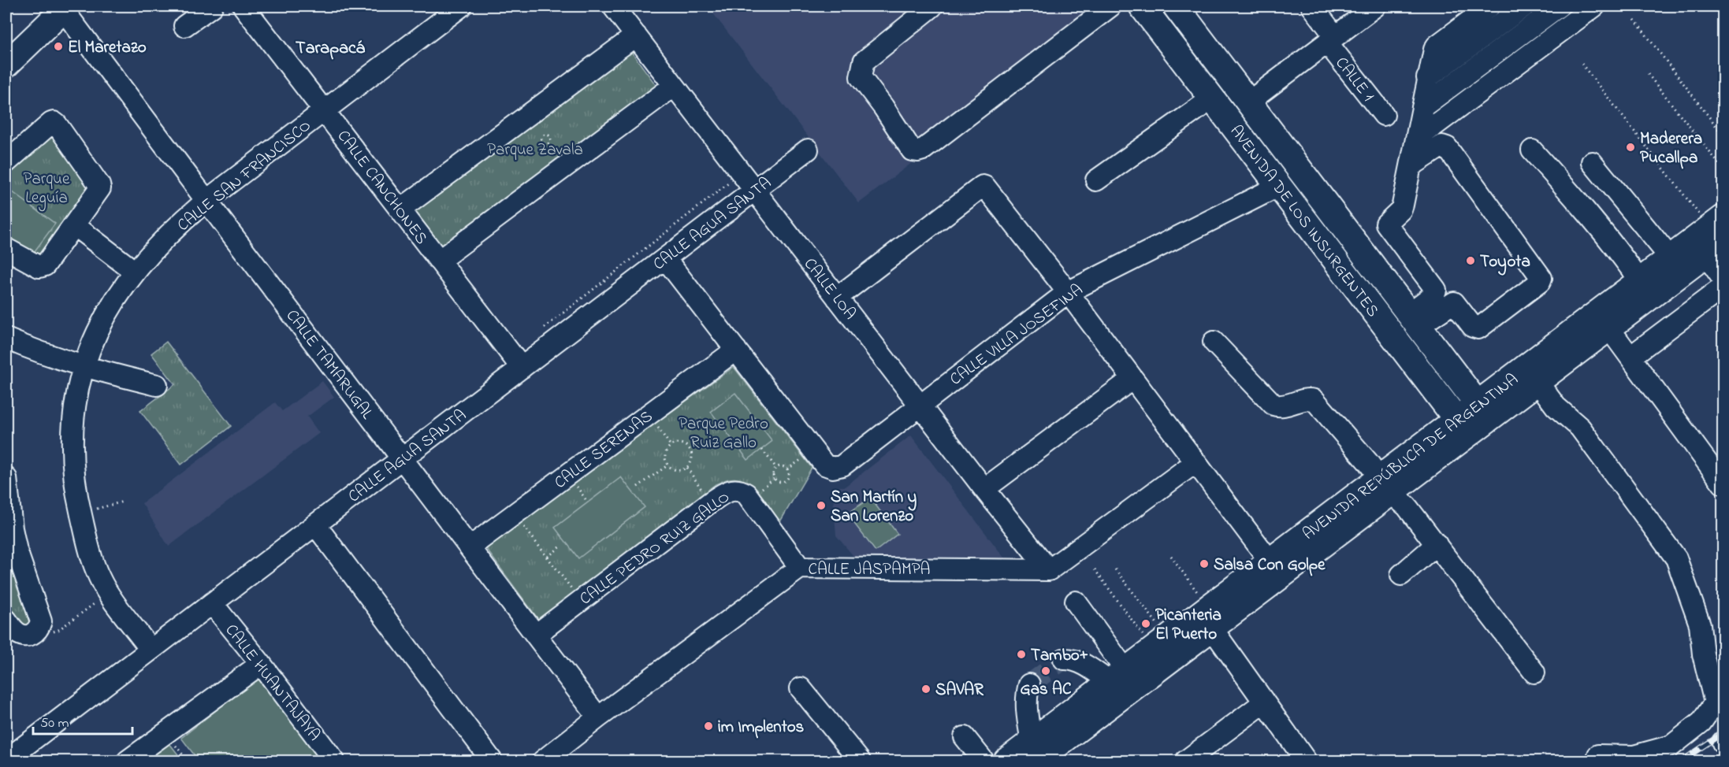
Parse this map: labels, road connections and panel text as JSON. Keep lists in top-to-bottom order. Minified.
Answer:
{"streets":{"main road":["AVENIDA DE LOS INSURGENTES","AVENIDA REPÚBLICA DE ARGENTINA"],"street":["CALLE 1","CALLE SAN FRANCISCO","CALLE CANCHONES","CALLE AGUA SANTA","CALLE LOA","CALLE VILLA JOSEFINA","CALLE TAMARUGAL","CALLE SERENAS","CALLE PEDRO RUIZ GALLO","CALLE JASPAMPA","CALLE HUANTAJAYA"]},"crossings":[["CALLE SAN FRANCISCO","CALLE CANCHONES"],["CALLE SAN FRANCISCO","CALLE AGUA SANTA"],["CALLE SAN FRANCISCO","CALLE TAMARUGAL"],["CALLE CANCHONES","CALLE AGUA SANTA"],["AVENIDA DE LOS INSURGENTES","CALLE VILLA JOSEFINA"],["AVENIDA DE LOS INSURGENTES","AVENIDA REPÚBLICA DE ARGENTINA"],["CALLE AGUA SANTA","CALLE LOA"],["CALLE AGUA SANTA","CALLE TAMARUGAL"],["CALLE AGUA SANTA","CALLE HUANTAJAYA"],["CALLE LOA","CALLE VILLA JOSEFINA"],["CALLE LOA","CALLE JASPAMPA"],["CALLE VILLA JOSEFINA","CALLE SERENAS"],["CALLE TAMARUGAL","CALLE SERENAS"],["CALLE TAMARUGAL","CALLE PEDRO RUIZ GALLO"],["CALLE TAMARUGAL","CALLE JASPAMPA"],["CALLE PEDRO RUIZ GALLO","CALLE JASPAMPA"]],"districts":["Tarapacá"],"parks":["Parque Zavala","Parque Leguía","Parque Pedro Ruiz Gallo"],"places":["El Maretazo","Maderera Pucallpa","Toyota","San Martín y San Lorenzo","Salsa Con Golpe","Picanteria El Puerto","Tambo+","Gas AC","SAVAR","im Implentos"],"scale_bar":"50 m"}
